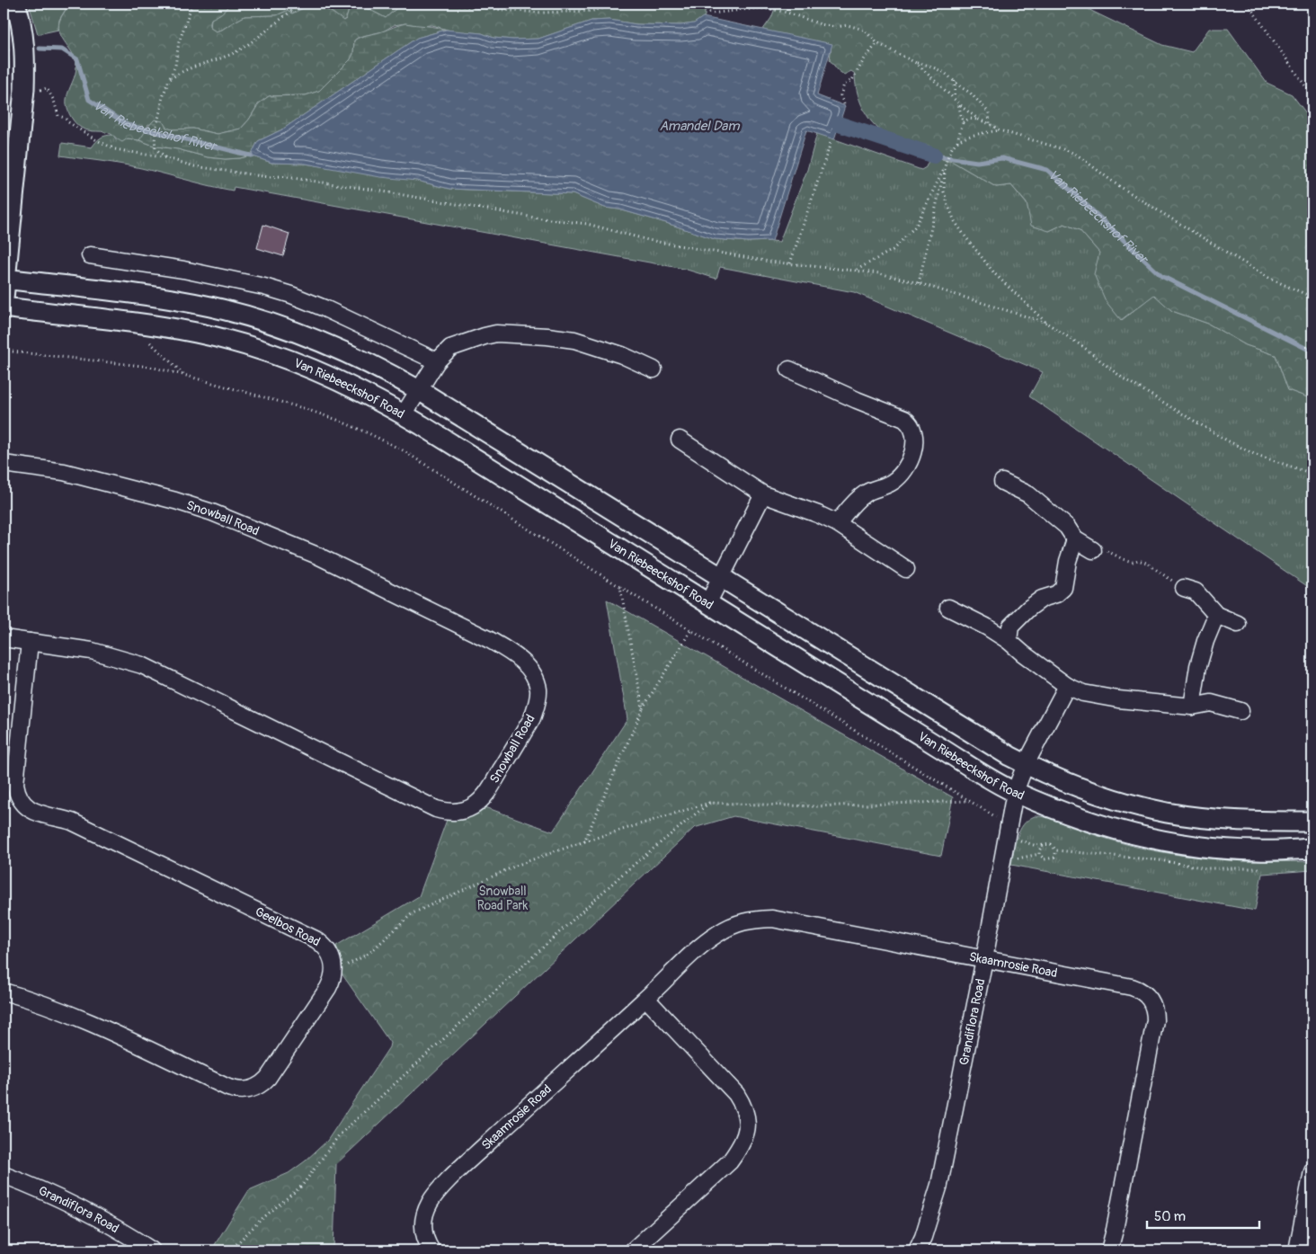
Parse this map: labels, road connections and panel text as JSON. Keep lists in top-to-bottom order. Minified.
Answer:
{"streets":{"street":["Van Riebeeckshof Road","Snowball Road","Geelbos Road","Skaamrosie Road","Grandiflora Road"]},"crossings":[["Van Riebeeckshof Road","Grandiflora Road"],["Snowball Road","Geelbos Road"],["Skaamrosie Road","Grandiflora Road"]],"water":["Van Riebeeckshof River","Amandel Dam"],"parks":["Snowball Road Park"],"scale_bar":"50 m"}
